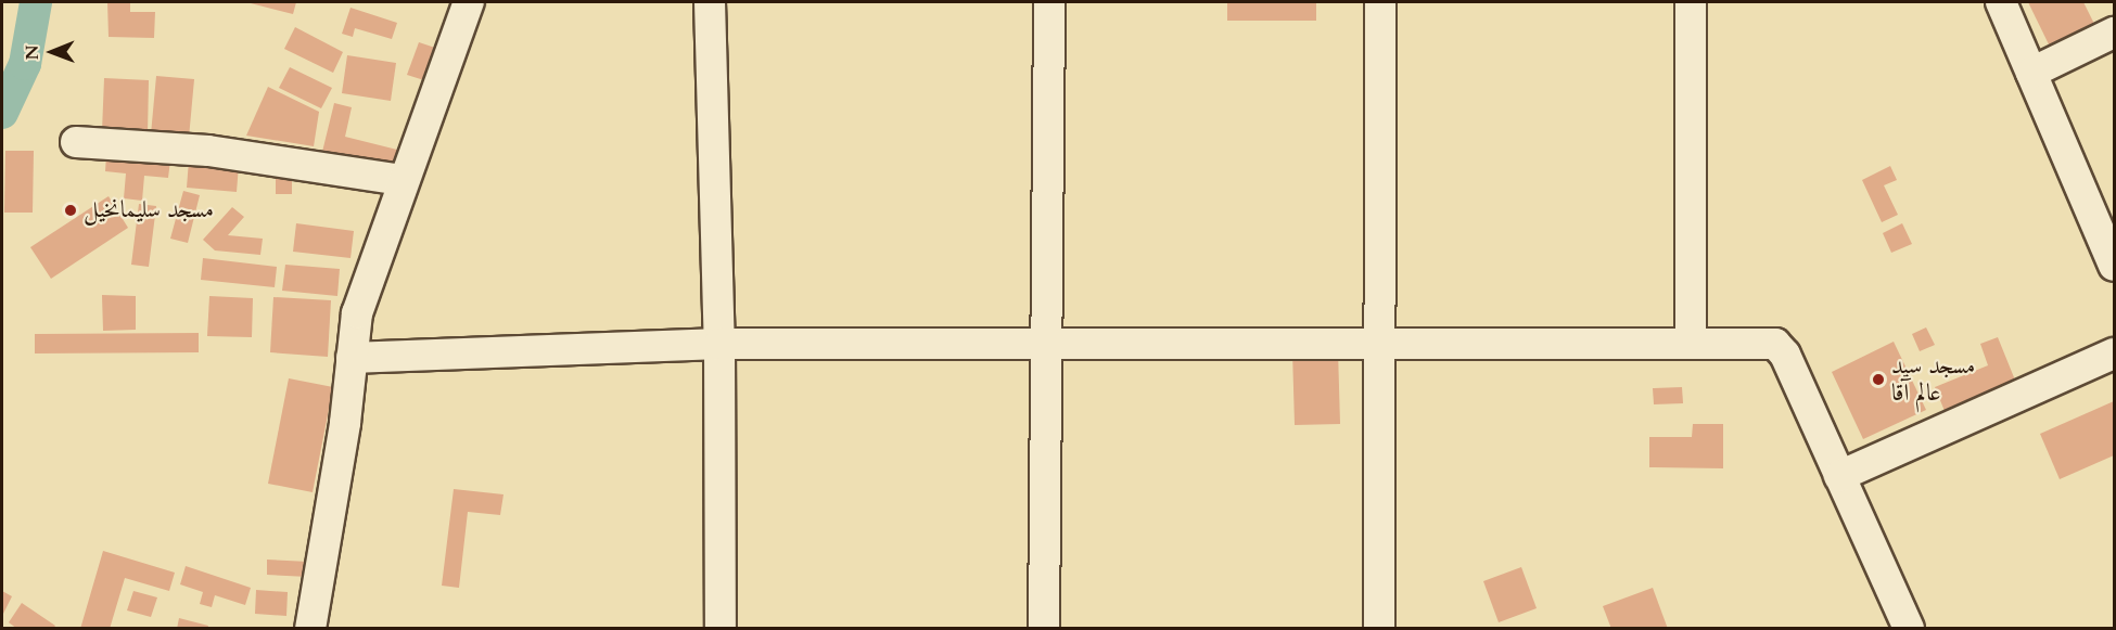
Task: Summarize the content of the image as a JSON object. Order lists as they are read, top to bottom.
{
  "places": ["مسجد سلیمانخیل", "مسجد سید عالم آقا"],
  "north": "left"
}
